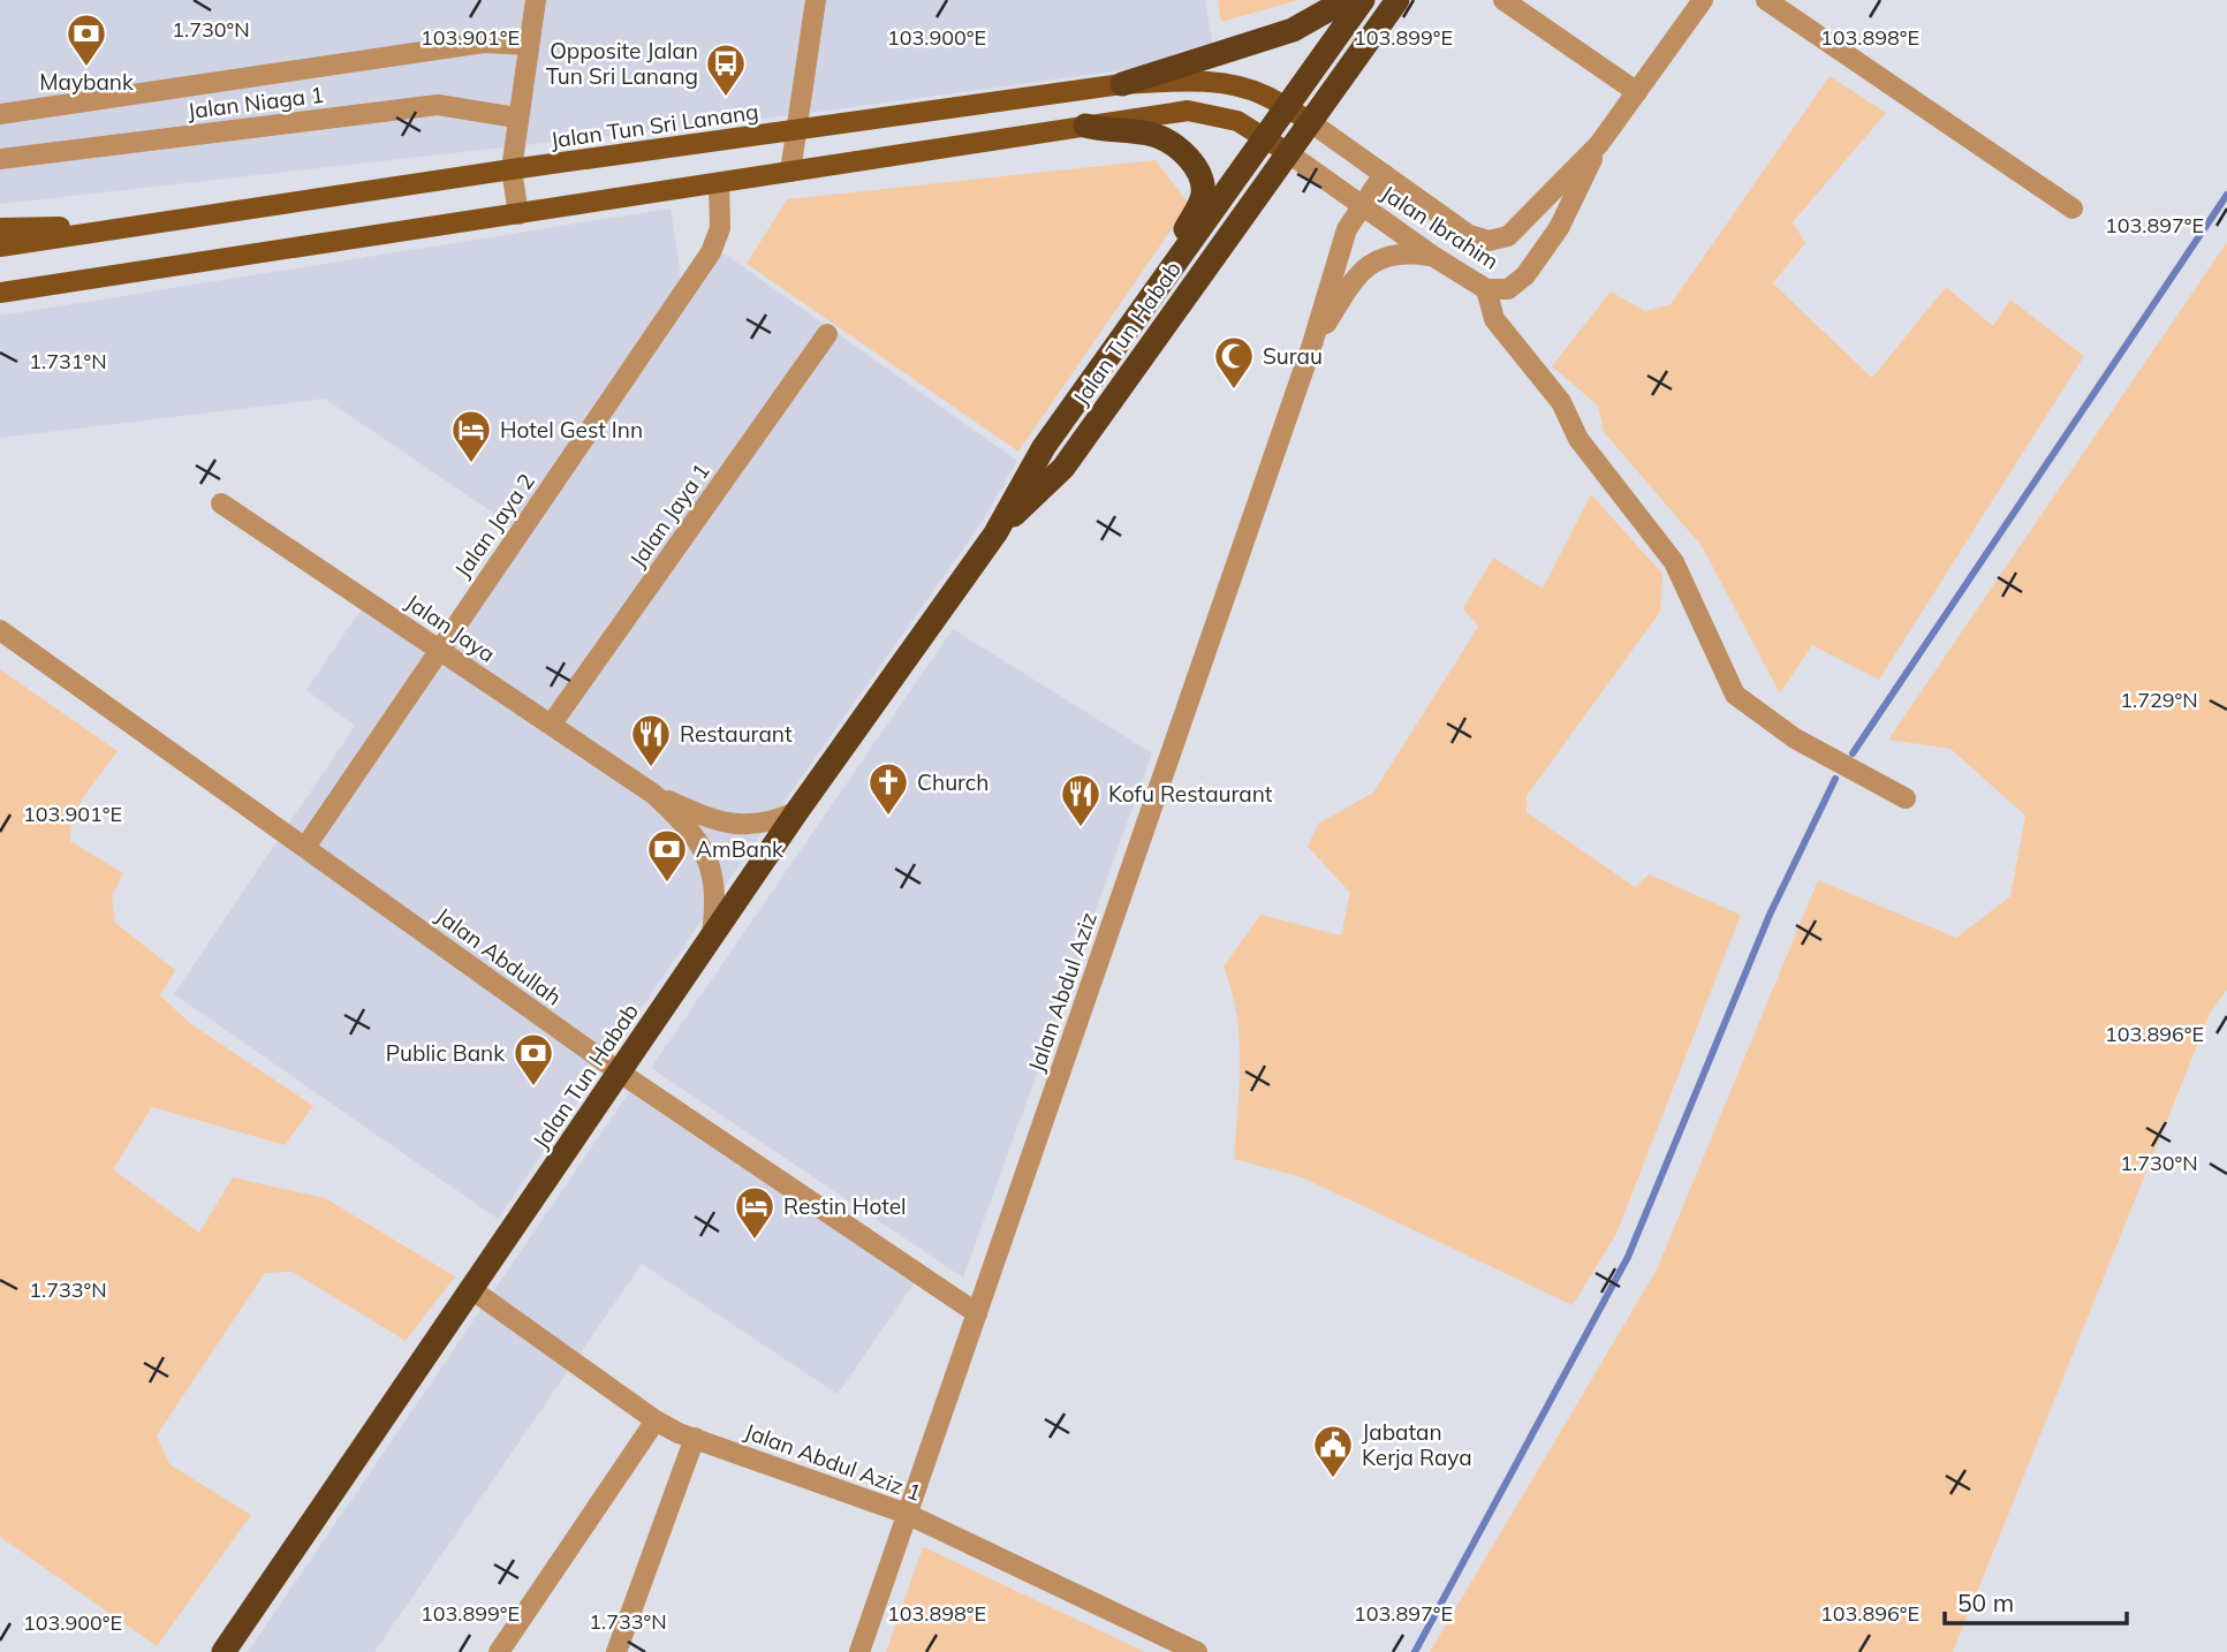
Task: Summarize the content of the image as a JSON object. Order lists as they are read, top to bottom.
{
  "streets": {
    "highway": ["Jalan Tun Habab"],
    "main road": ["Jalan Tun Sri Lanang"],
    "street": [
      "Jalan Niaga 1",
      "Jalan Ibrahim",
      "Jalan Jaya 1",
      "Jalan Jaya 2",
      "Jalan Jaya",
      "Jalan Abdullah",
      "Jalan Abdul Aziz",
      "Jalan Abdul Aziz 1"
    ]
  },
  "crossings": [
    ["Jalan Tun Sri Lanang", "Jalan Ibrahim"],
    ["Jalan Ibrahim", "Jalan Tun Habab"],
    ["Jalan Tun Habab", "Jalan Jaya"],
    ["Jalan Tun Habab", "Jalan Abdullah"],
    ["Jalan Tun Habab", "Jalan Abdul Aziz 1"],
    ["Jalan Jaya 1", "Jalan Jaya"],
    ["Jalan Jaya 2", "Jalan Jaya"],
    ["Jalan Jaya 2", "Jalan Abdullah"],
    ["Jalan Abdullah", "Jalan Abdul Aziz"],
    ["Jalan Abdul Aziz", "Jalan Abdul Aziz 1"]
  ],
  "places": {
    "bank": ["Maybank", "AmBank", "Public Bank"],
    "bus stop": ["Opposite Jalan Tun Sri Lanang"],
    "mosque": ["Surau"],
    "hotel": ["Hotel Gest Inn", "Restin Hotel"],
    "restaurant": ["Restaurant", "Kofu Restaurant"],
    "church": ["Church"],
    "public building": ["Jabatan Kerja Raya"]
  },
  "scale_bar": "50 m",
  "coordinates": [
    "1.730°N",
    "103.901°E",
    "103.900°E",
    "103.899°E",
    "103.898°E",
    "103.897°E",
    "1.731°N",
    "1.729°N",
    "103.896°E",
    "1.733°N"
  ]
}
